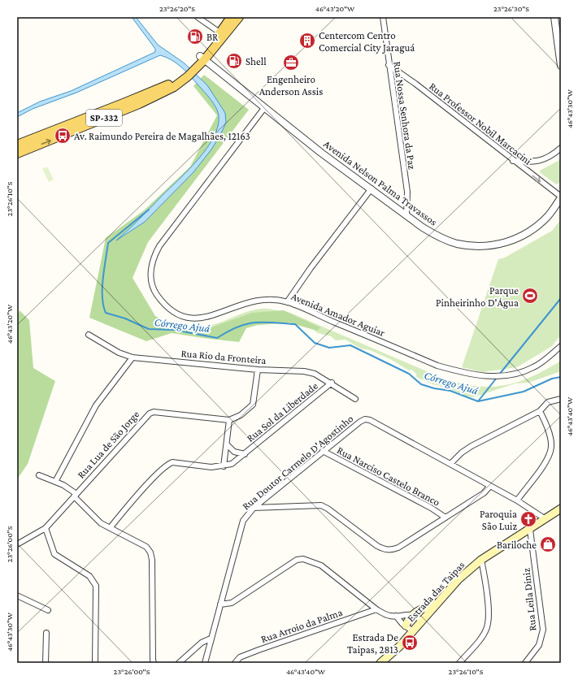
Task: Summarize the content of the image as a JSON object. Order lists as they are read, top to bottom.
{
  "streets": {
    "main road": ["SP-332", "Estrada das Taipas"],
    "street": [
      "Rua Nossa Senhora da Paz",
      "Rua Professor Nobil Marcacini",
      "Avenida Nelson Palma Travassos",
      "Avenida Amador Aguiar",
      "Rua Rio da Fronteira",
      "Rua Sol da Liberdade",
      "Rua Lua de São Jorge",
      "Rua Doutor Carmelo D'Agostinho",
      "Rua Narciso Castelo Branco",
      "Rua Leila Diniz",
      "Rua Arroio da Palma"
    ]
  },
  "crossings": [
    ["Rua Nossa Senhora da Paz", "Rua Professor Nobil Marcacini"],
    ["Rua Nossa Senhora da Paz", "Avenida Nelson Palma Travassos"],
    ["SP-332", "Avenida Nelson Palma Travassos"],
    ["Rua Professor Nobil Marcacini", "Avenida Nelson Palma Travassos"],
    ["Avenida Nelson Palma Travassos", "Avenida Amador Aguiar"],
    ["Rua Rio da Fronteira", "Rua Sol da Liberdade"],
    ["Rua Doutor Carmelo D'Agostinho", "Rua Narciso Castelo Branco"],
    ["Rua Doutor Carmelo D'Agostinho", "Estrada das Taipas"],
    ["Estrada das Taipas", "Rua Leila Diniz"]
  ],
  "water": ["Córrego Ajuá"],
  "places": {
    "fuel station": ["BR", "Shell"],
    "building": ["Centercom Centro Comercial City Jaraguá"],
    "office": ["Engenheiro Anderson Assis"],
    "bus stop": ["Av. Raimundo Pereira de Magalhães, 12163", "Estrada De Taipas, 2813"],
    "sports": ["Parque Pinheirinho D'Água"],
    "church": ["Paroquia São Luiz"],
    "shop": ["Bariloche"]
  },
  "coordinates": [
    "23°26'20\"S",
    "46°43'20\"W",
    "23°26'30\"S",
    "46°43'30\"W",
    "23°26'10\"S",
    "46°43'40\"W",
    "23°26'00\"S"
  ]
}
